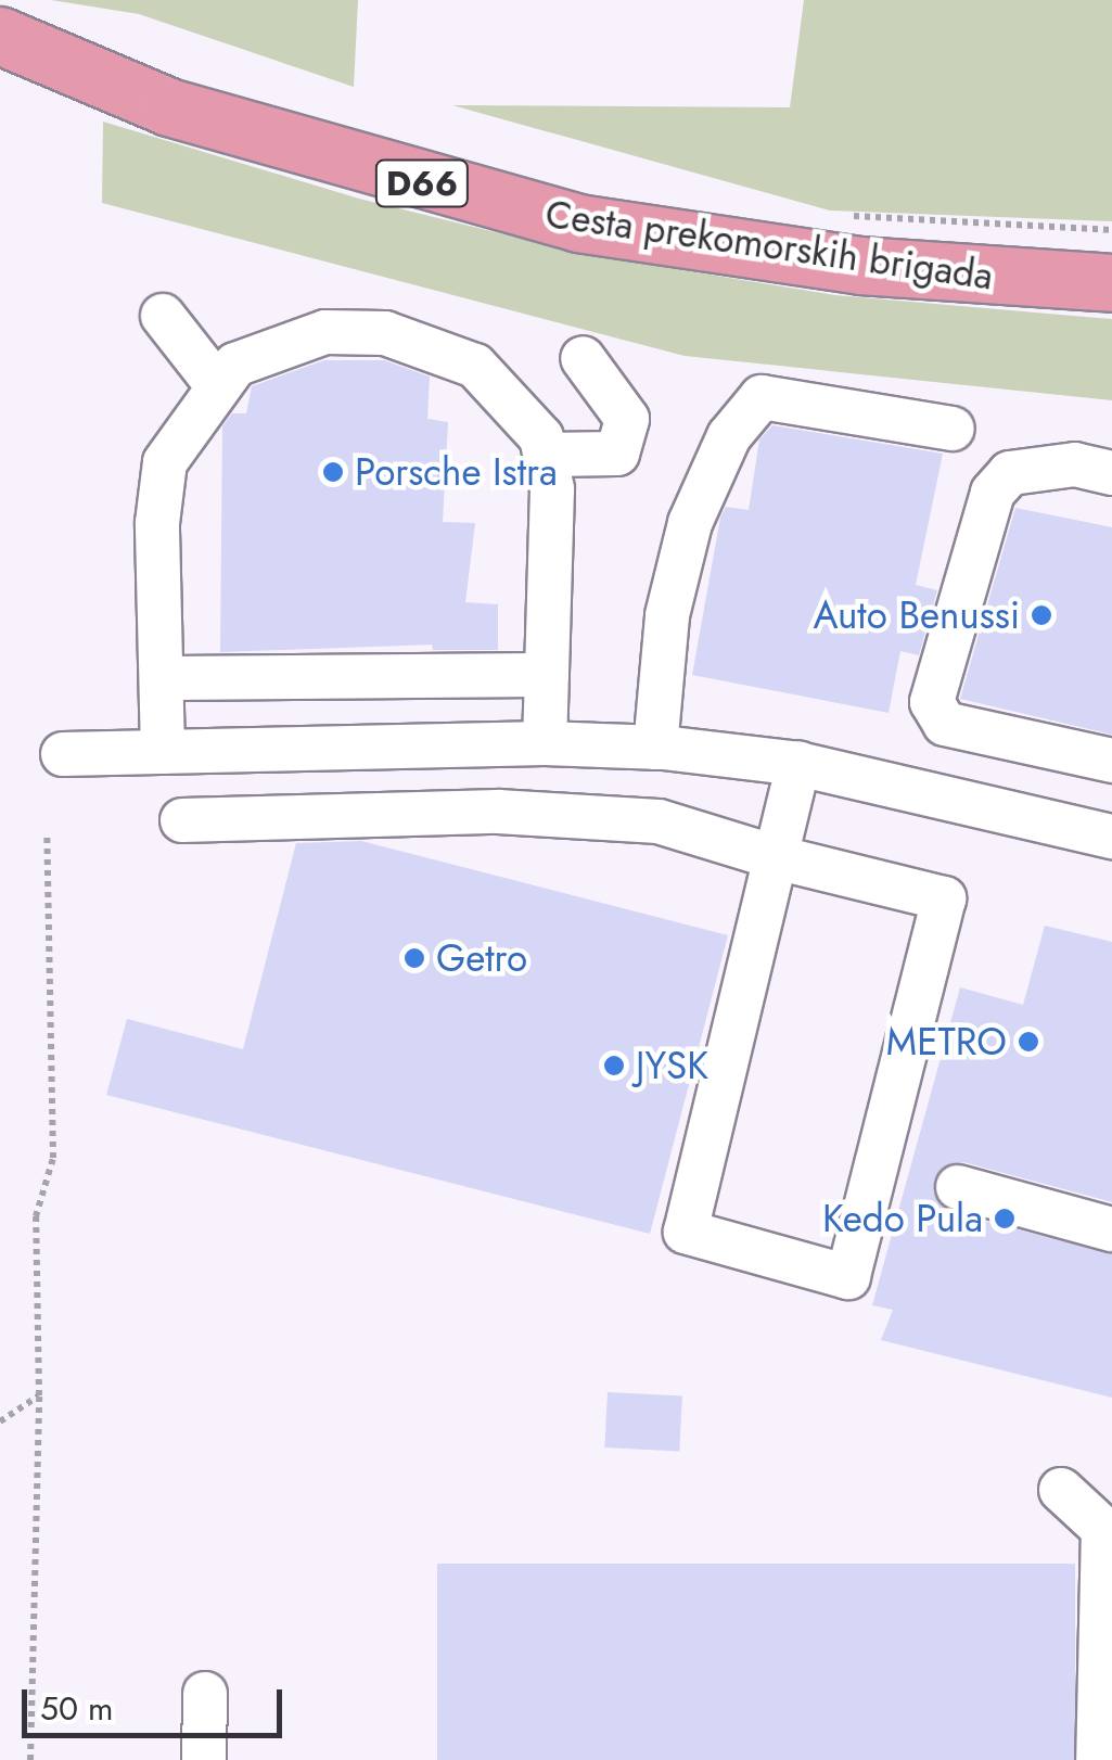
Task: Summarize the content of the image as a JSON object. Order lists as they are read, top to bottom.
{
  "streets": {
    "main road": ["D66", "Cesta prekomorskih brigada"]
  },
  "places": [
    "Porsche Istra",
    "Auto Benussi",
    "Getro",
    "METRO",
    "JYSK",
    "Kedo Pula"
  ],
  "scale_bar": "50 m"
}
